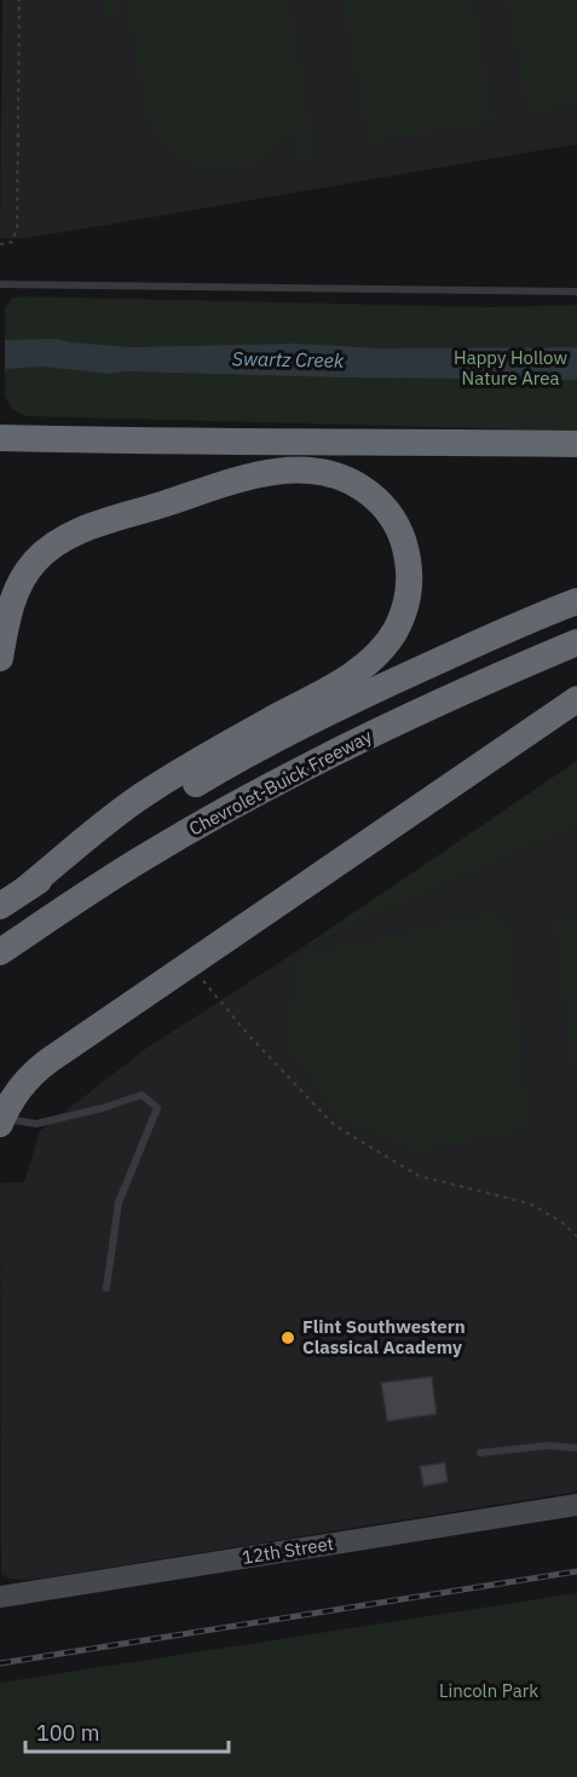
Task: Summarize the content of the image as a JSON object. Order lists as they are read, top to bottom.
{
  "streets": {
    "highway": ["Chevrolet-Buick Freeway"],
    "street": ["12th Street"]
  },
  "water": ["Swartz Creek"],
  "parks": ["Happy Hollow Nature Area", "Lincoln Park"],
  "places": ["Flint Southwestern Classical Academy"],
  "scale_bar": "100 m"
}
